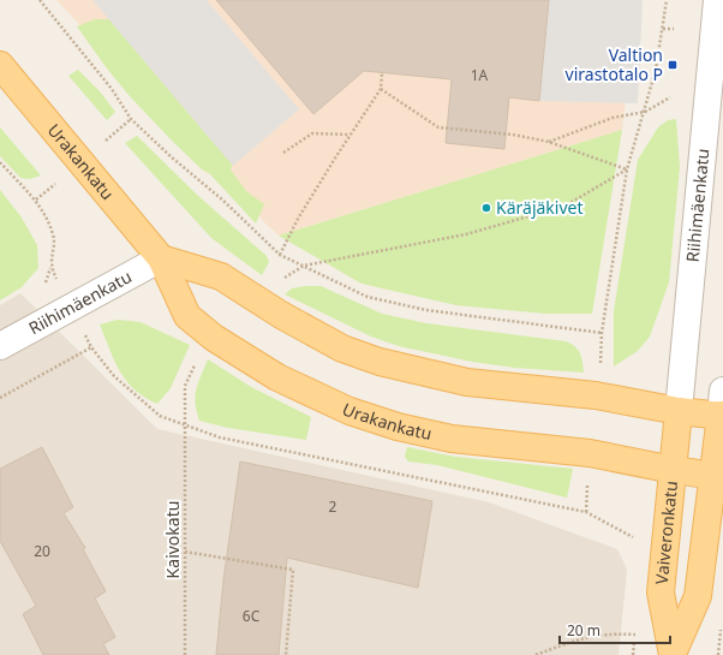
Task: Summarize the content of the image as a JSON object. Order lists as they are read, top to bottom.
{
  "streets": {
    "main road": ["Urakankatu", "Vaiveronkatu"],
    "street": ["Riihimäenkatu"],
    "path": ["Kaivokatu"]
  },
  "crossings": [
    ["Urakankatu", "Riihimäenkatu"],
    ["Urakankatu", "Vaiveronkatu"],
    ["Riihimäenkatu", "Vaiveronkatu"]
  ],
  "places": {
    "transit": ["Valtion virastotalo P"],
    "other": ["Käräjäkivet"]
  },
  "house_numbers": [
    "1A",
    "2",
    "20",
    "6C"
  ],
  "scale_bar": "20 m"
}
